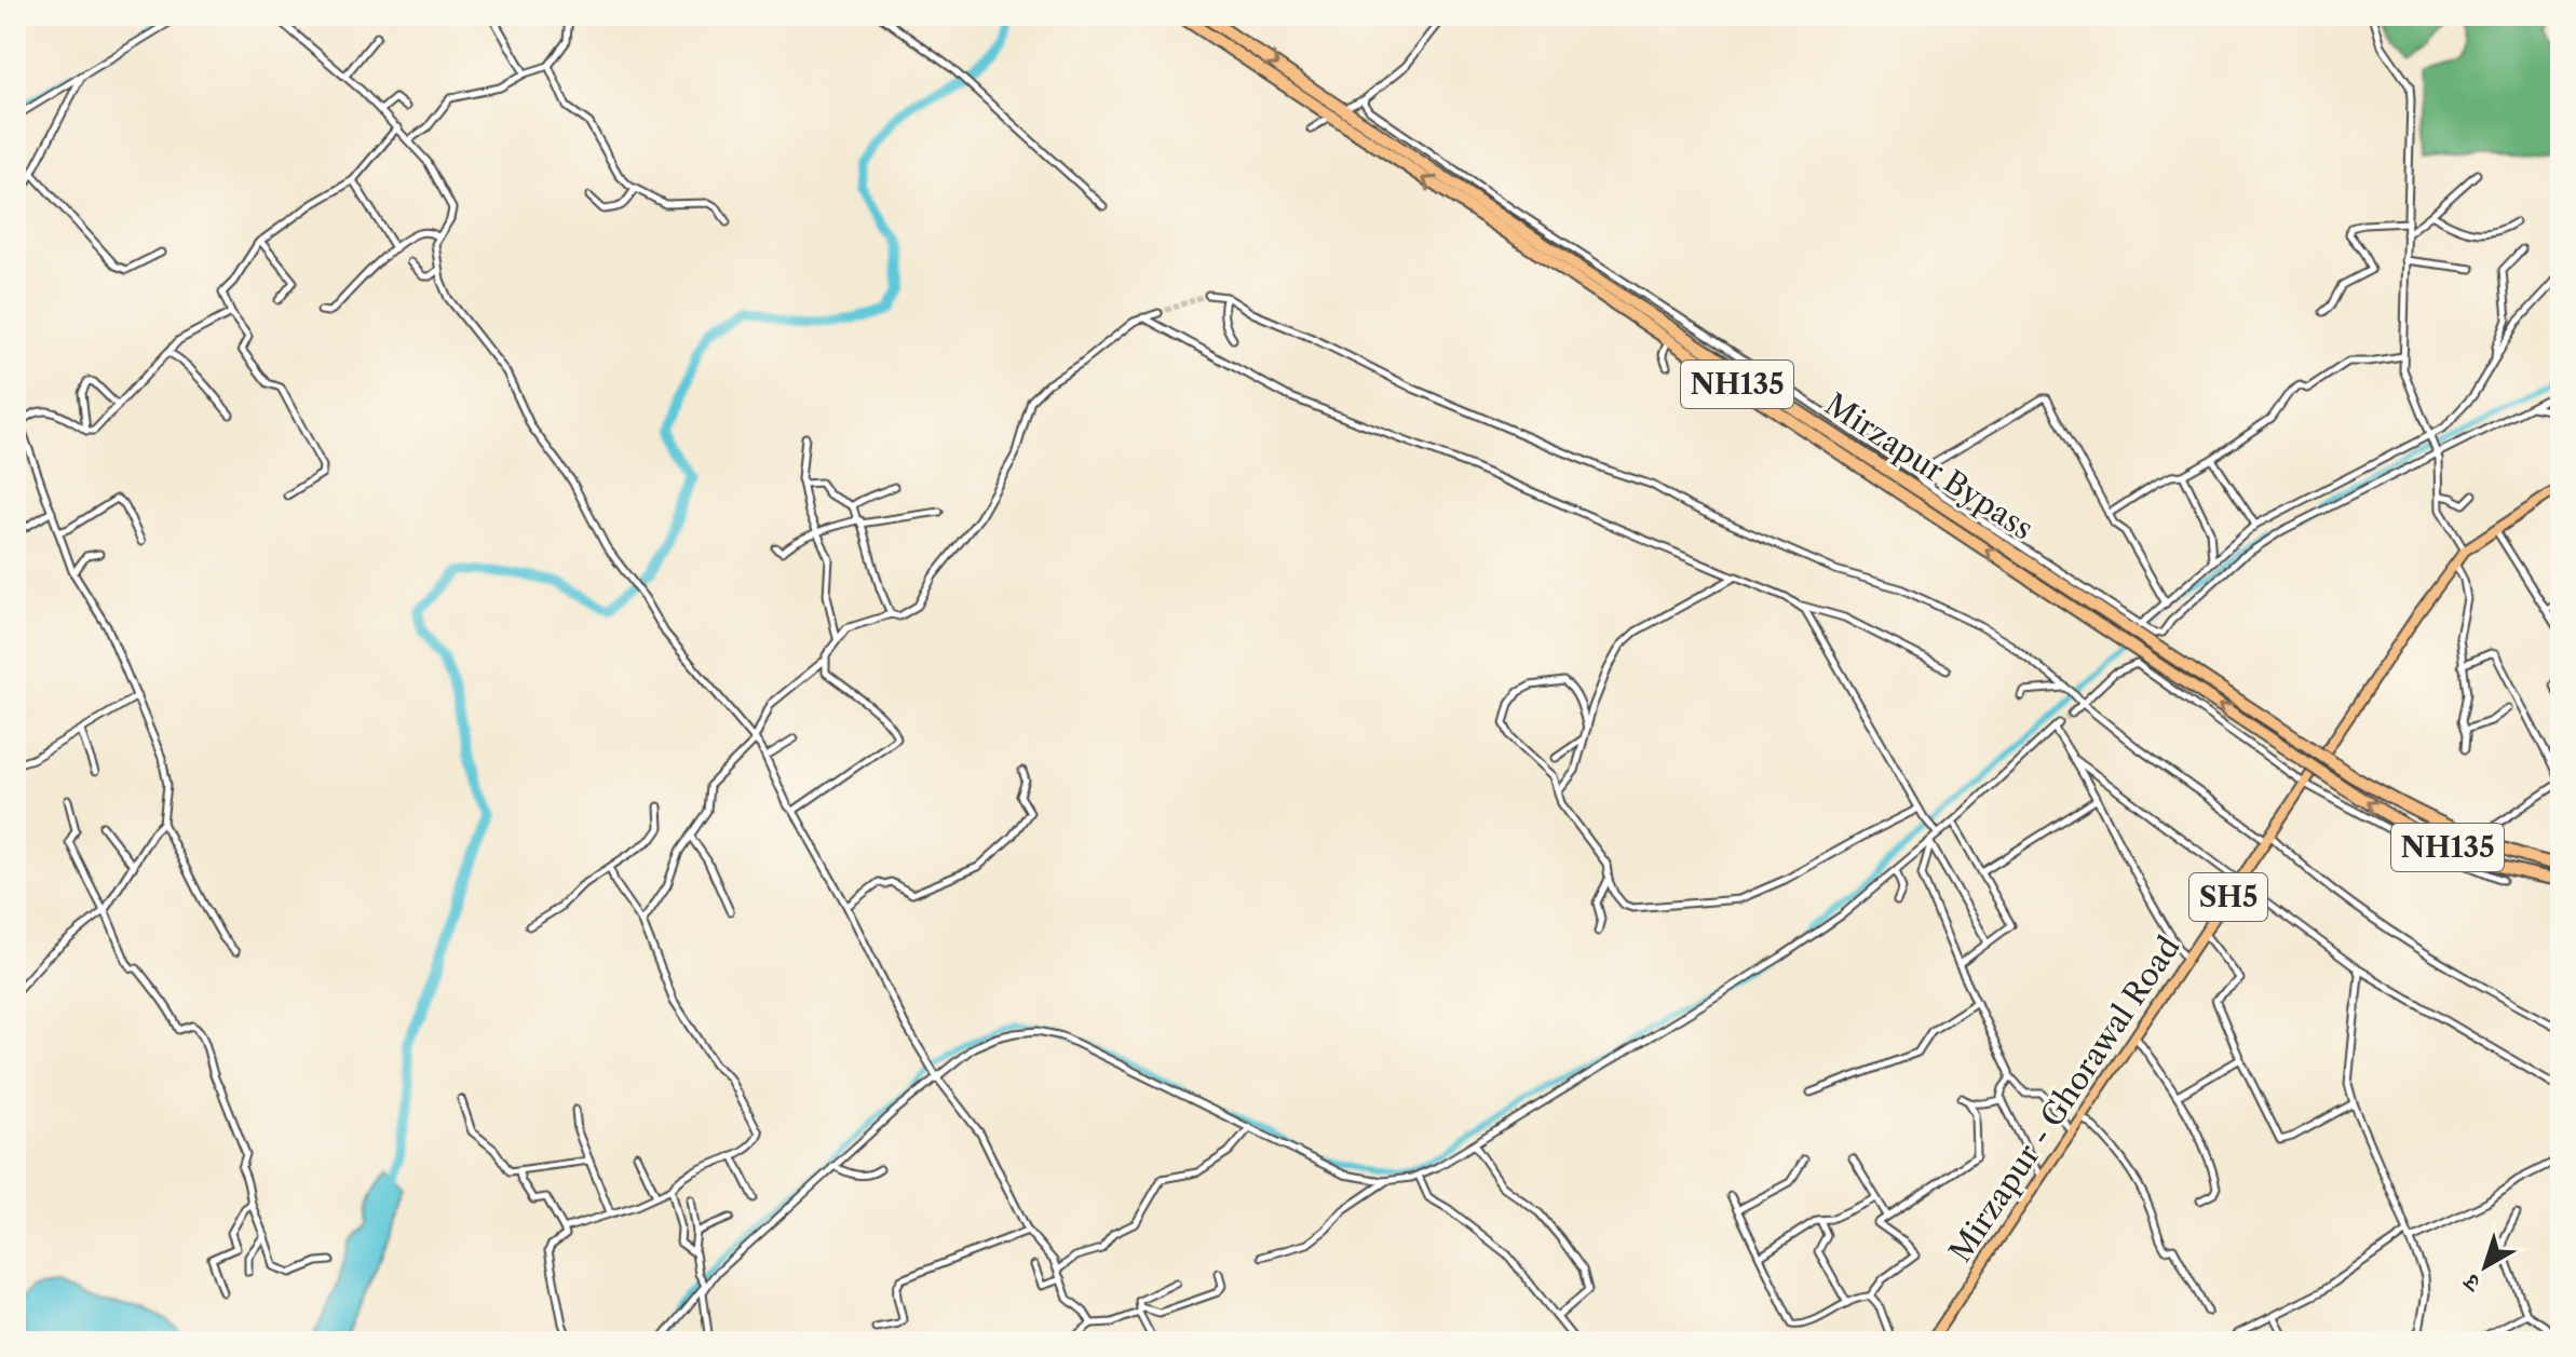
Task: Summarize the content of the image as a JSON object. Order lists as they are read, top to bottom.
{
  "streets": {
    "highway": ["NH135", "Mirzapur Bypass"],
    "main road": ["SH5", "Mirzapur - Ghorawal Road"]
  },
  "north": "bottom left"
}
